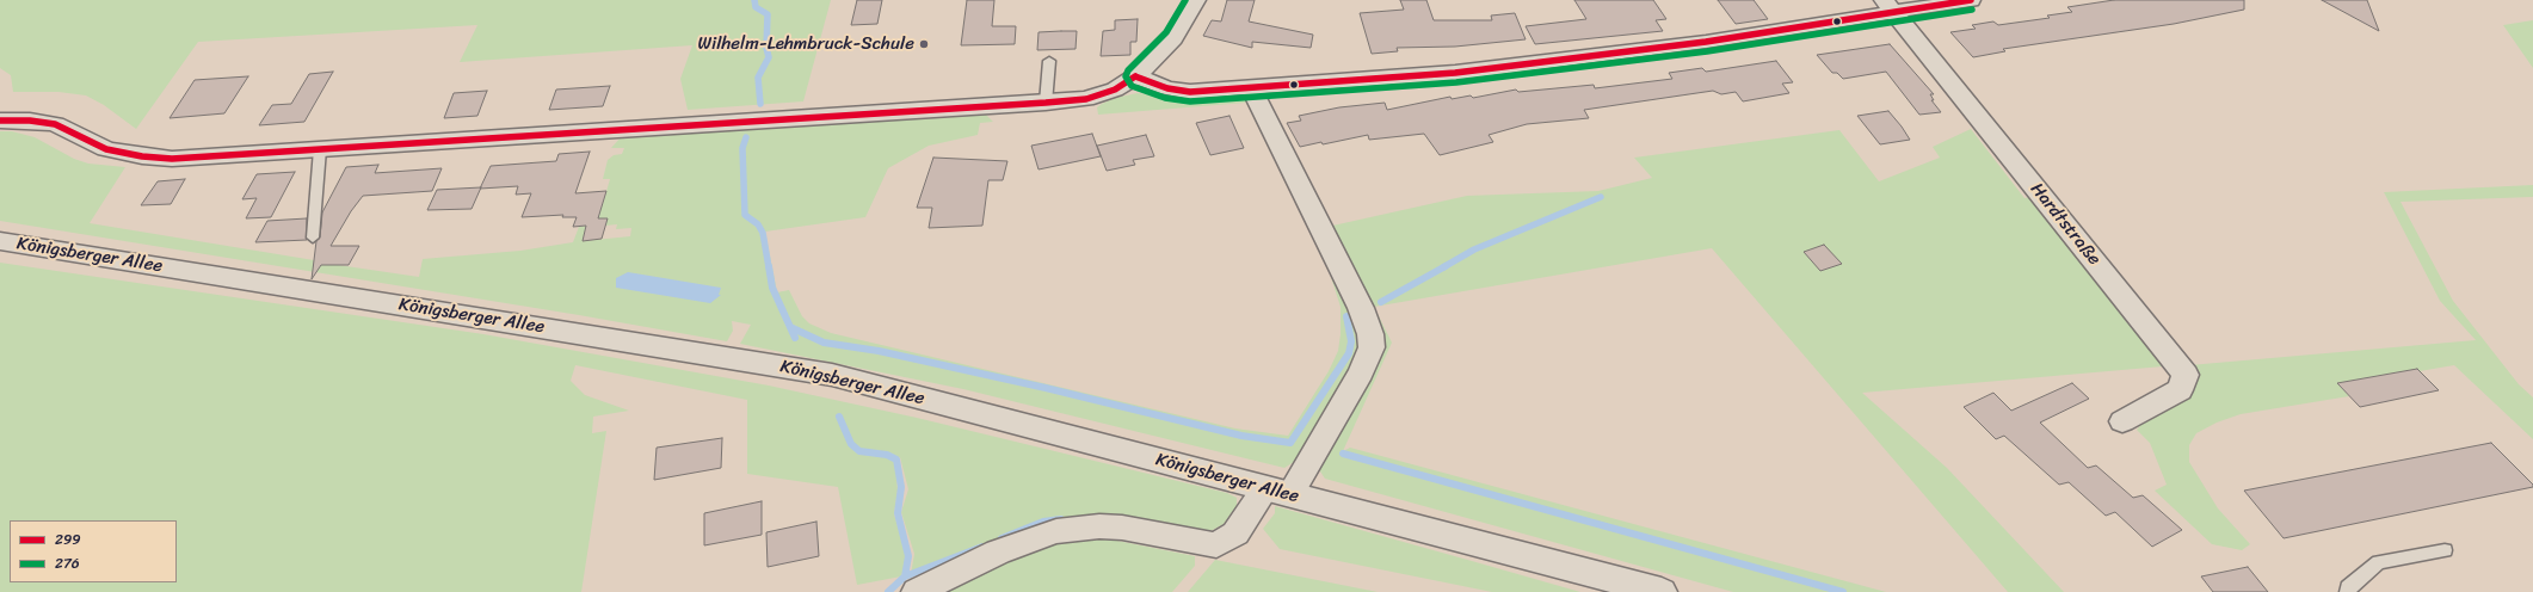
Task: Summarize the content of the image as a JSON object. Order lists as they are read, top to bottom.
{
  "streets": {
    "main road": ["Königsberger Allee"],
    "street": ["Hardtstraße"]
  },
  "places": ["Wilhelm-Lehmbruck-Schule"],
  "lines": ["transit line 299", "transit line 276"],
  "legend": ["299", "276"]
}
